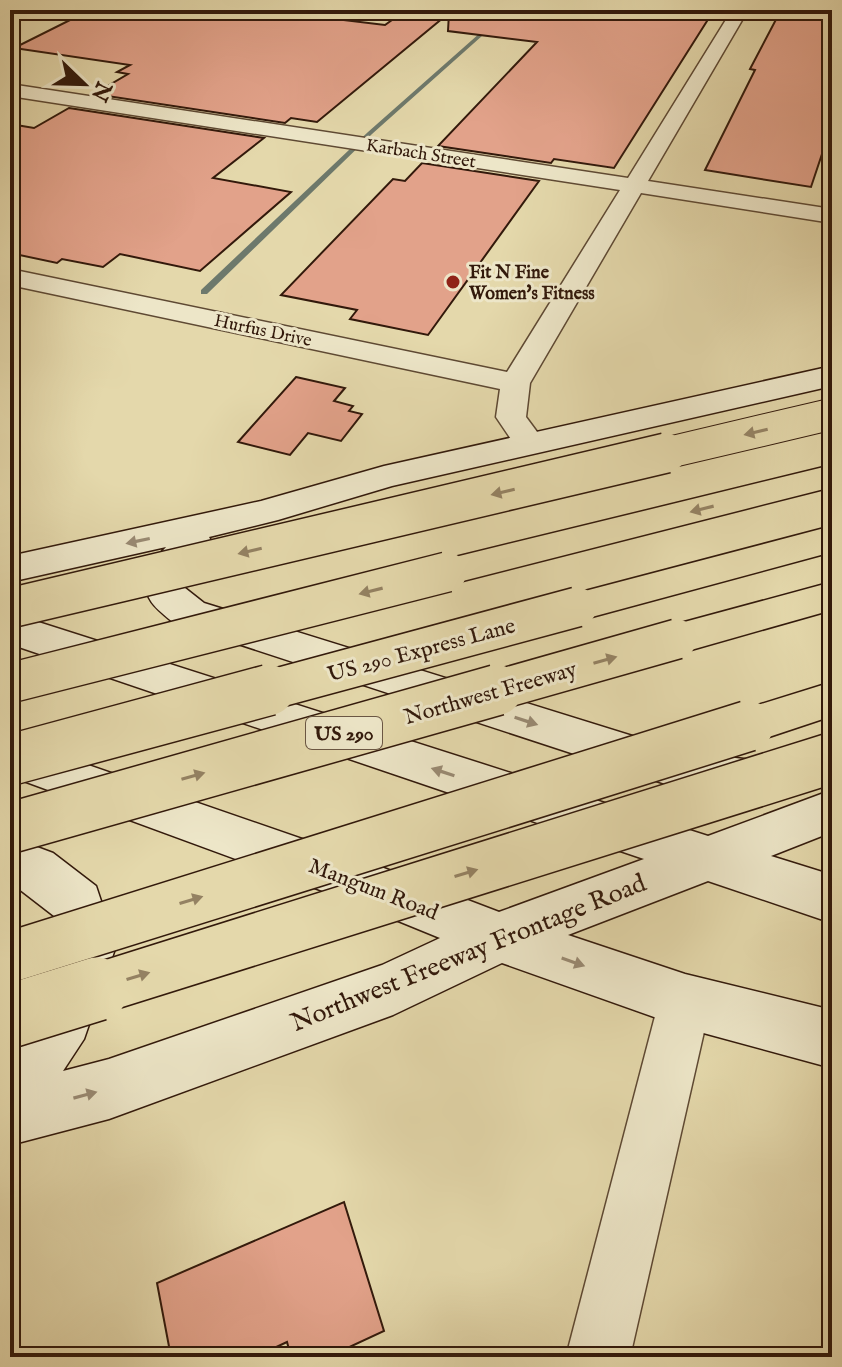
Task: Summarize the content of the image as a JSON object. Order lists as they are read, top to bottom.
{
  "streets": {
    "highway": ["US 290 Express Lane", "Northwest Freeway", "US 290"],
    "main road": ["Mangum Road", "Northwest Freeway Frontage Road"],
    "street": ["Karbach Street", "Hurfus Drive"]
  },
  "crossings": [
    ["US 290 Express Lane", "Mangum Road"],
    ["Mangum Road", "Northwest Freeway Frontage Road"]
  ],
  "one_way": ["Northwest Freeway Frontage Road"],
  "places": ["Fit N Fine Women's Fitness"],
  "north": "bottom right"
}
